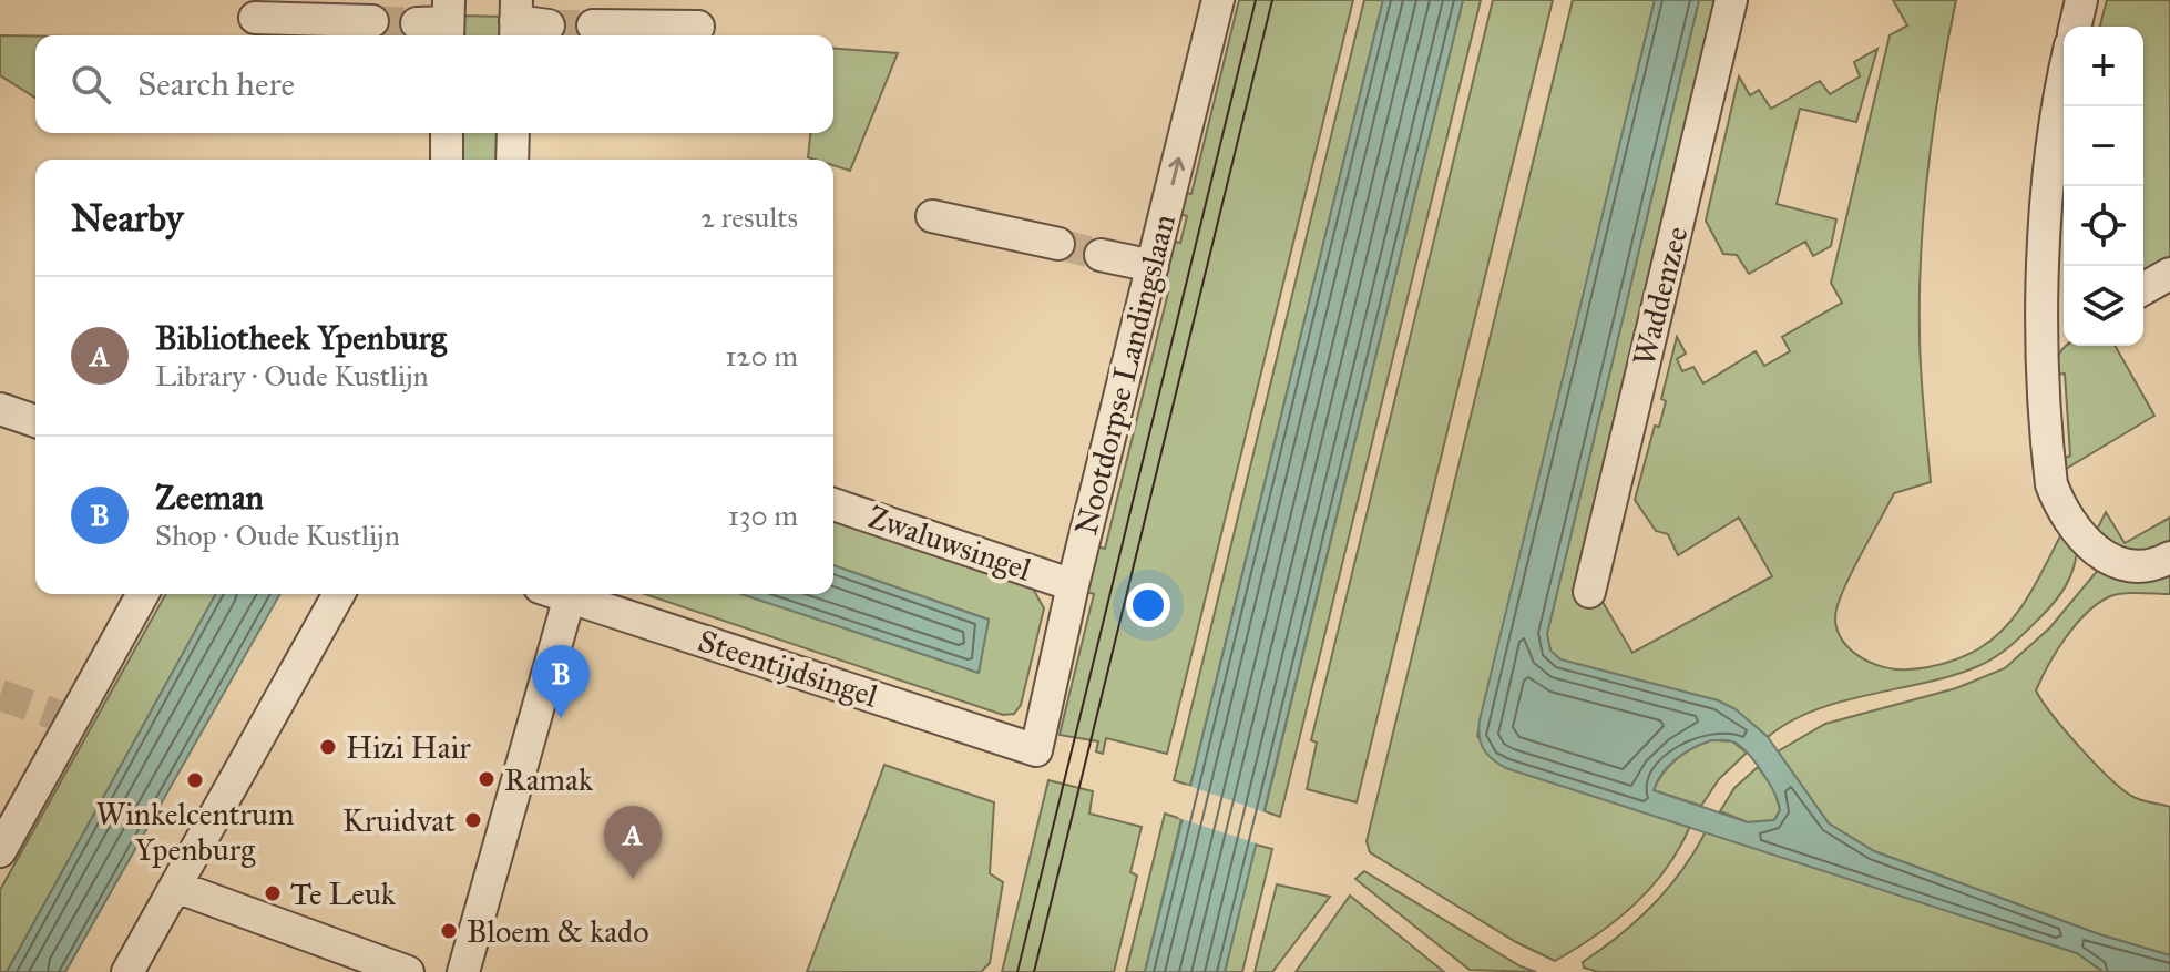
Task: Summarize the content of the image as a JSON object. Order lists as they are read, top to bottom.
{
  "streets": {
    "street": [
      "Waddenzee",
      "Nootdorpse Landingslaan",
      "Zwaluwsingel",
      "Steentijdsingel"
    ]
  },
  "crossings": [
    ["Nootdorpse Landingslaan", "Zwaluwsingel"],
    ["Nootdorpse Landingslaan", "Steentijdsingel"]
  ],
  "one_way": ["Nootdorpse Landingslaan"],
  "places": [
    "Hizi Hair",
    "Ramak",
    "Winkelcentrum Ypenburg",
    "Kruidvat",
    "Te Leuk",
    "Bloem & kado"
  ],
  "page": {
    "map_buttons": ["+", "−"],
    "search": "Search here",
    "heading": ["Nearby", "2 results"],
    "list": [
      {
        "mark": "A",
        "name": "Bibliotheek Ypenburg",
        "note": "Library · Oude Kustlijn",
        "value": "120 m"
      },
      {
        "mark": "B",
        "name": "Zeeman",
        "note": "Shop · Oude Kustlijn",
        "value": "130 m"
      }
    ],
    "pins": ["B", "A"]
  }
}
